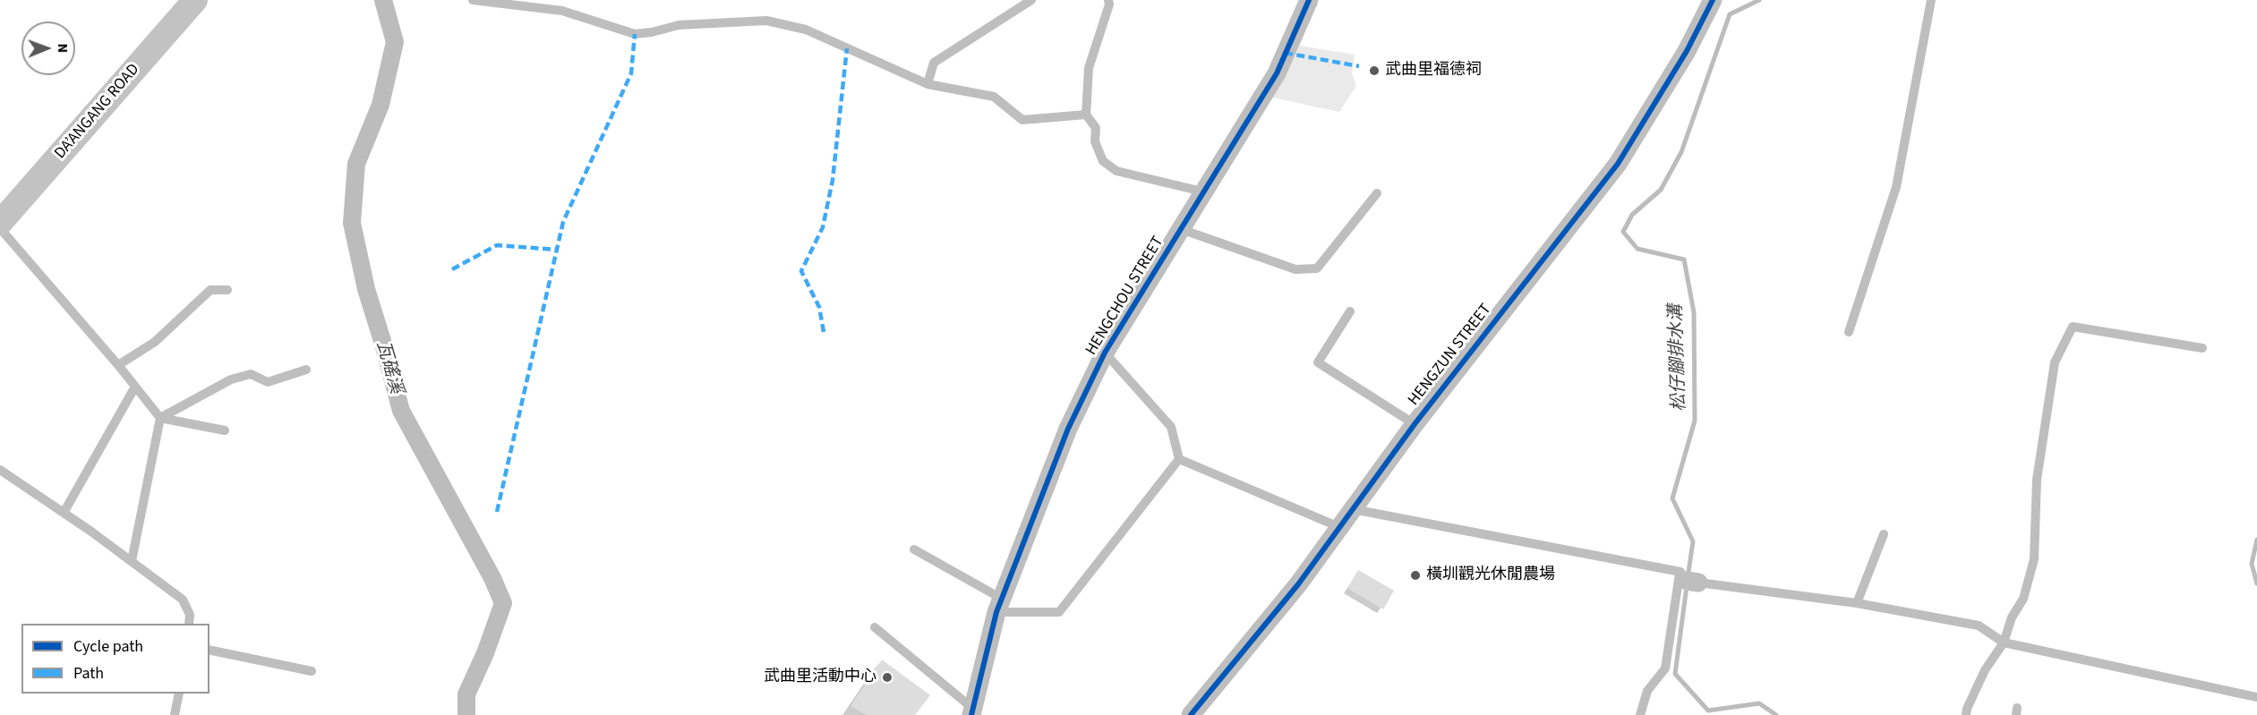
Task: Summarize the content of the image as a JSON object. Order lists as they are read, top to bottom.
{
  "streets": {
    "main road": ["DA’ANGANG ROAD"],
    "street": ["HENGCHOU STREET", "HENGZUN STREET"]
  },
  "water": ["松仔腳排水溝", "瓦磘溪"],
  "places": ["武曲里福德祠", "橫圳觀光休閒農場", "武曲里活動中心"],
  "legend": ["Cycle path", "Path"],
  "north": "right"
}
